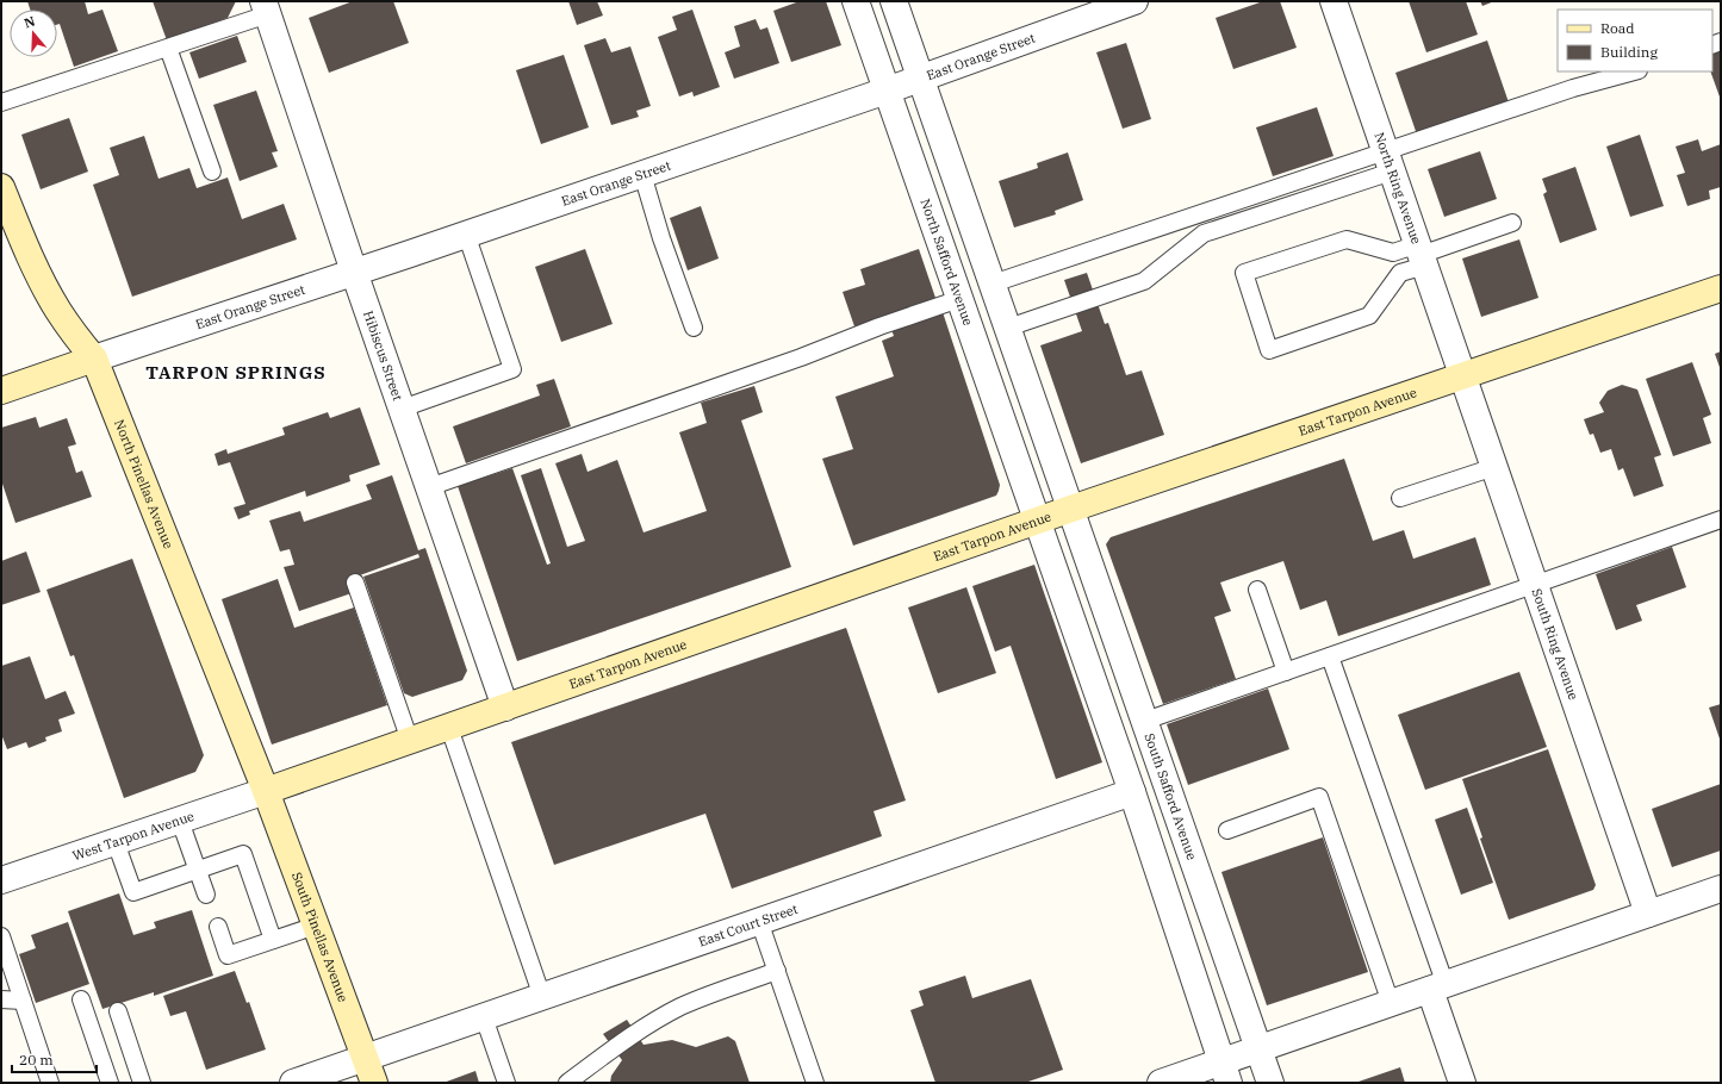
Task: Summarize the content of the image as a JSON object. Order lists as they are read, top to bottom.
{
  "streets": {
    "main road": ["East Tarpon Avenue", "North Pinellas Avenue", "South Pinellas Avenue"],
    "street": [
      "East Orange Street",
      "North Ring Avenue",
      "North Safford Avenue",
      "Hibiscus Street",
      "South Ring Avenue",
      "South Safford Avenue",
      "West Tarpon Avenue",
      "East Court Street"
    ]
  },
  "crossings": [
    ["East Orange Street", "North Safford Avenue"],
    ["East Orange Street", "Hibiscus Street"],
    ["East Orange Street", "North Pinellas Avenue"],
    ["North Ring Avenue", "East Tarpon Avenue"],
    ["North Ring Avenue", "South Ring Avenue"],
    ["North Safford Avenue", "East Tarpon Avenue"],
    ["Hibiscus Street", "East Tarpon Avenue"],
    ["East Tarpon Avenue", "North Pinellas Avenue"],
    ["East Tarpon Avenue", "South Ring Avenue"],
    ["East Tarpon Avenue", "South Safford Avenue"],
    ["East Tarpon Avenue", "West Tarpon Avenue"],
    ["East Tarpon Avenue", "South Pinellas Avenue"],
    ["North Pinellas Avenue", "West Tarpon Avenue"],
    ["North Pinellas Avenue", "South Pinellas Avenue"],
    ["West Tarpon Avenue", "South Pinellas Avenue"],
    ["East Court Street", "South Pinellas Avenue"]
  ],
  "districts": ["TARPON SPRINGS"],
  "legend": ["Road", "Building"],
  "scale_bar": "20 m",
  "north": "top"
}
